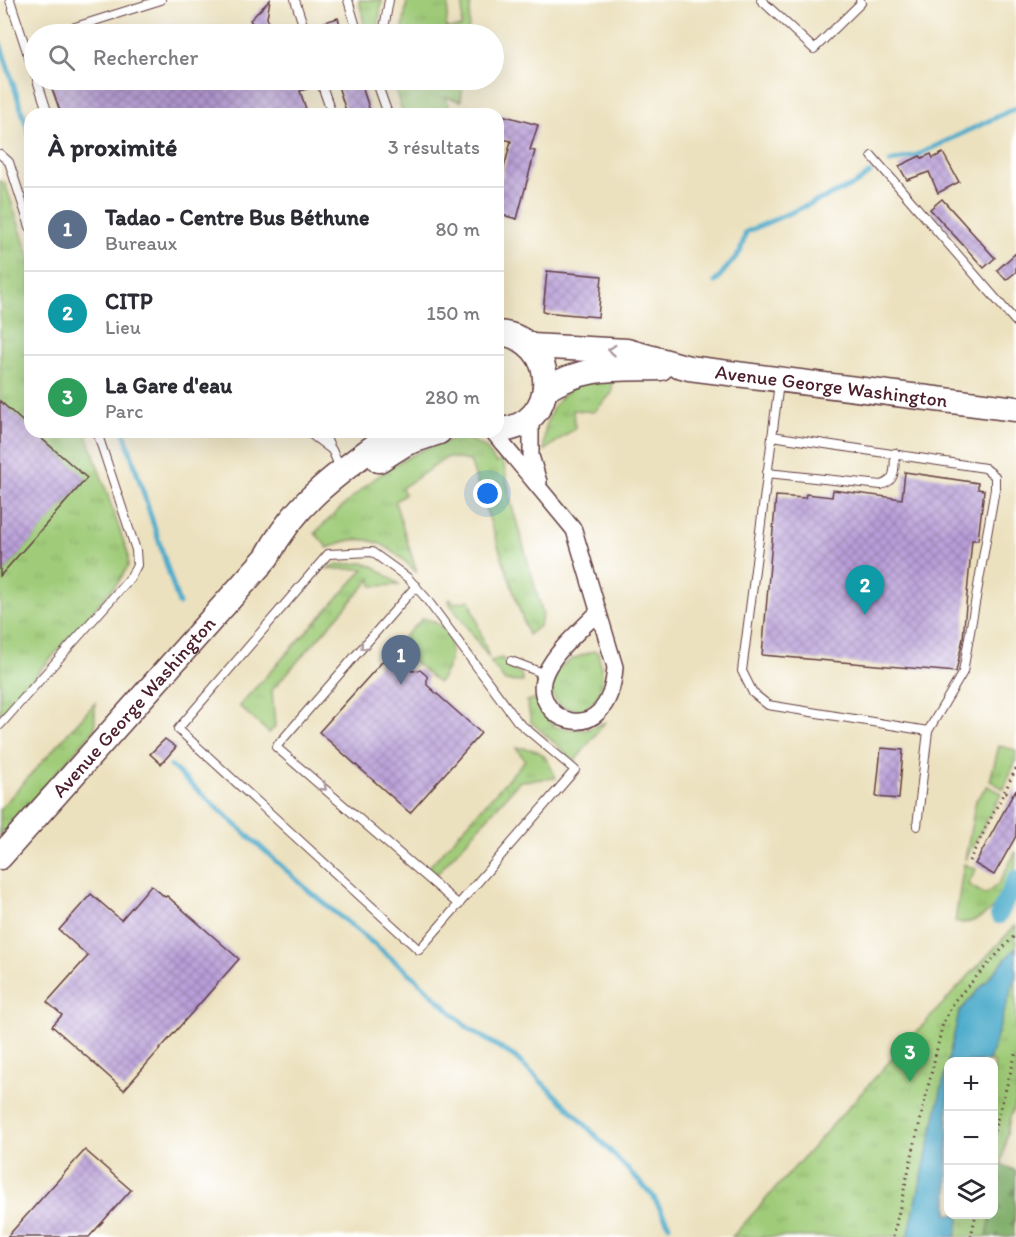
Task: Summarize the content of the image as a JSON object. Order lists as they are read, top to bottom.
{
  "streets": {
    "main road": ["Avenue George Washington"]
  },
  "page": {
    "search": "Rechercher",
    "heading": ["À proximité", "3 résultats"],
    "list": [
      {
        "mark": "1",
        "name": "Tadao - Centre Bus Béthune",
        "note": "Bureaux",
        "value": "80 m"
      },
      {
        "mark": "2",
        "name": "CITP",
        "note": "Lieu",
        "value": "150 m"
      },
      {
        "mark": "3",
        "name": "La Gare d'eau",
        "note": "Parc",
        "value": "280 m"
      }
    ],
    "pins": ["2", "1", "3"],
    "map_buttons": ["+", "−"]
  }
}
